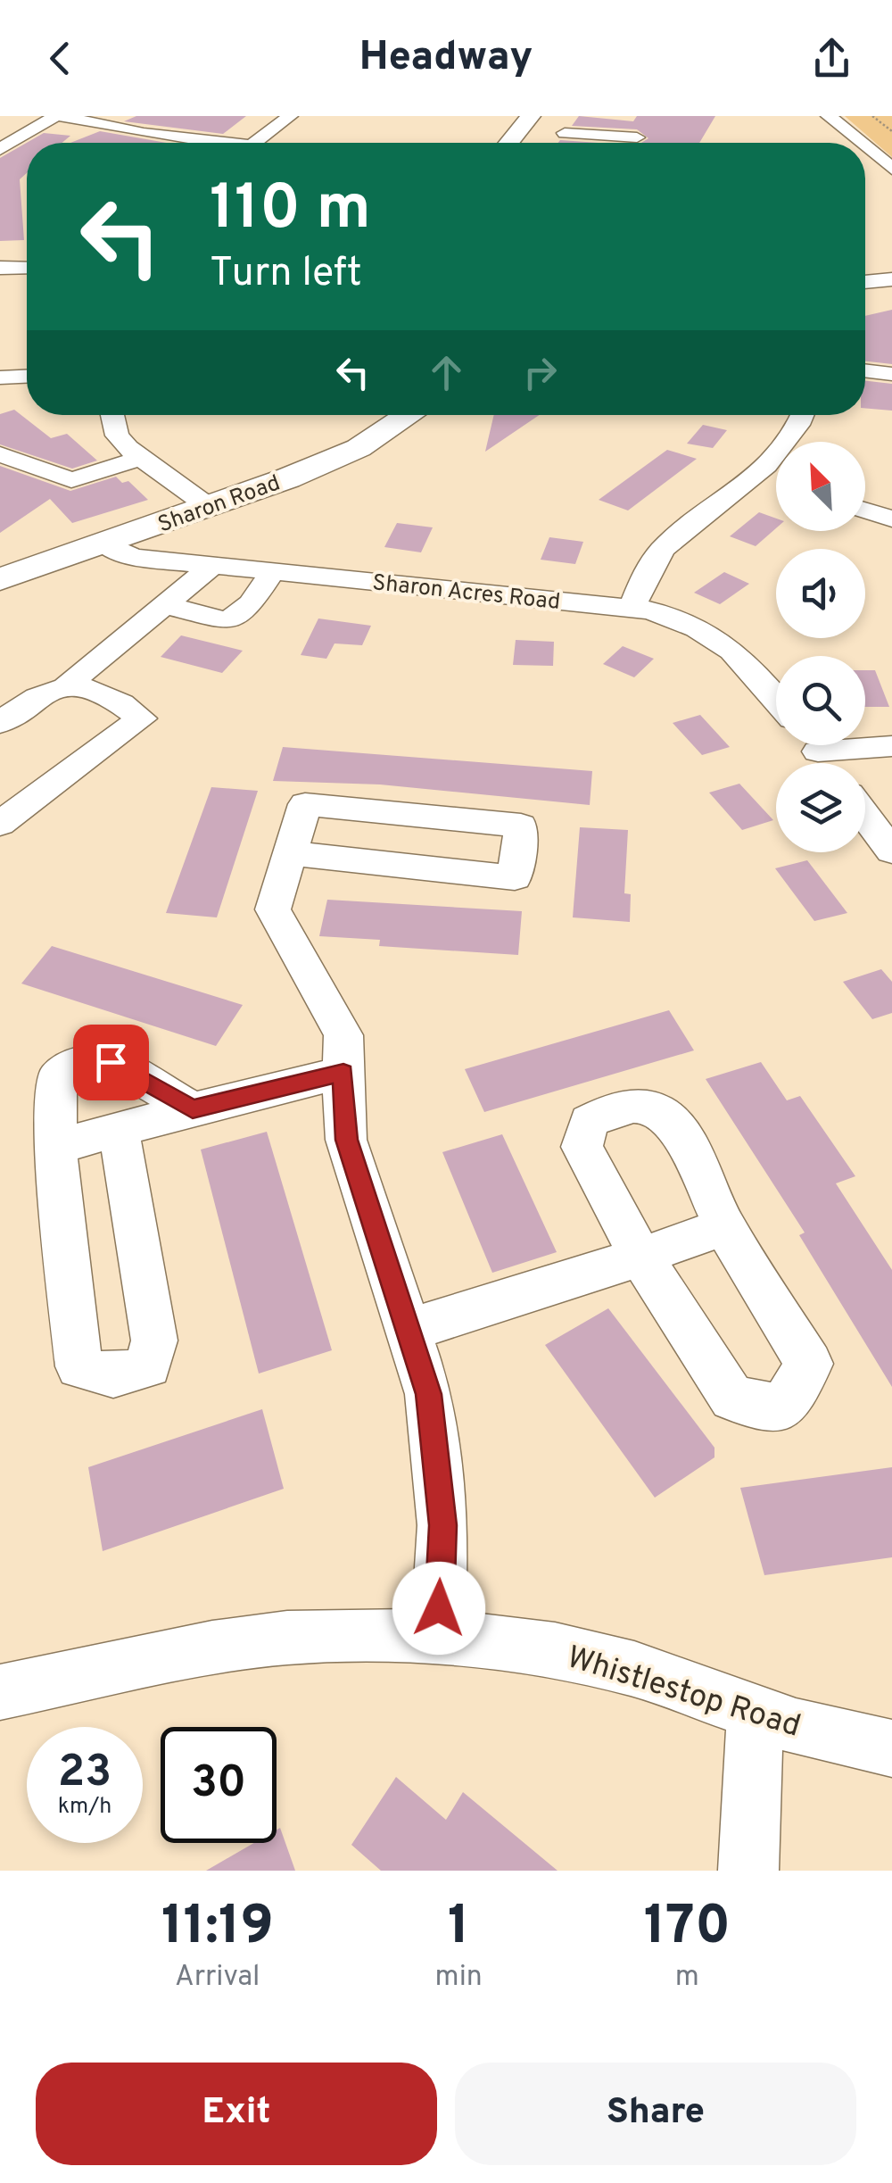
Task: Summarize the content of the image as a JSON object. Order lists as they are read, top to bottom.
{
  "streets": {
    "main road": ["Sharon Road"],
    "street": ["Sharon Acres Road", "Whistlestop Road"]
  },
  "crossings": [
    ["Sharon Road", "Sharon Acres Road"]
  ],
  "north": "top left",
  "page": {
    "header": "Headway",
    "turn": ["110 m", "Turn left"],
    "speed": "23 km/h",
    "limit": "30",
    "eta": [
      "11:19",
      "Arrival",
      "1",
      "min",
      "170",
      "m"
    ],
    "buttons": ["Exit", "Share"]
  }
}
